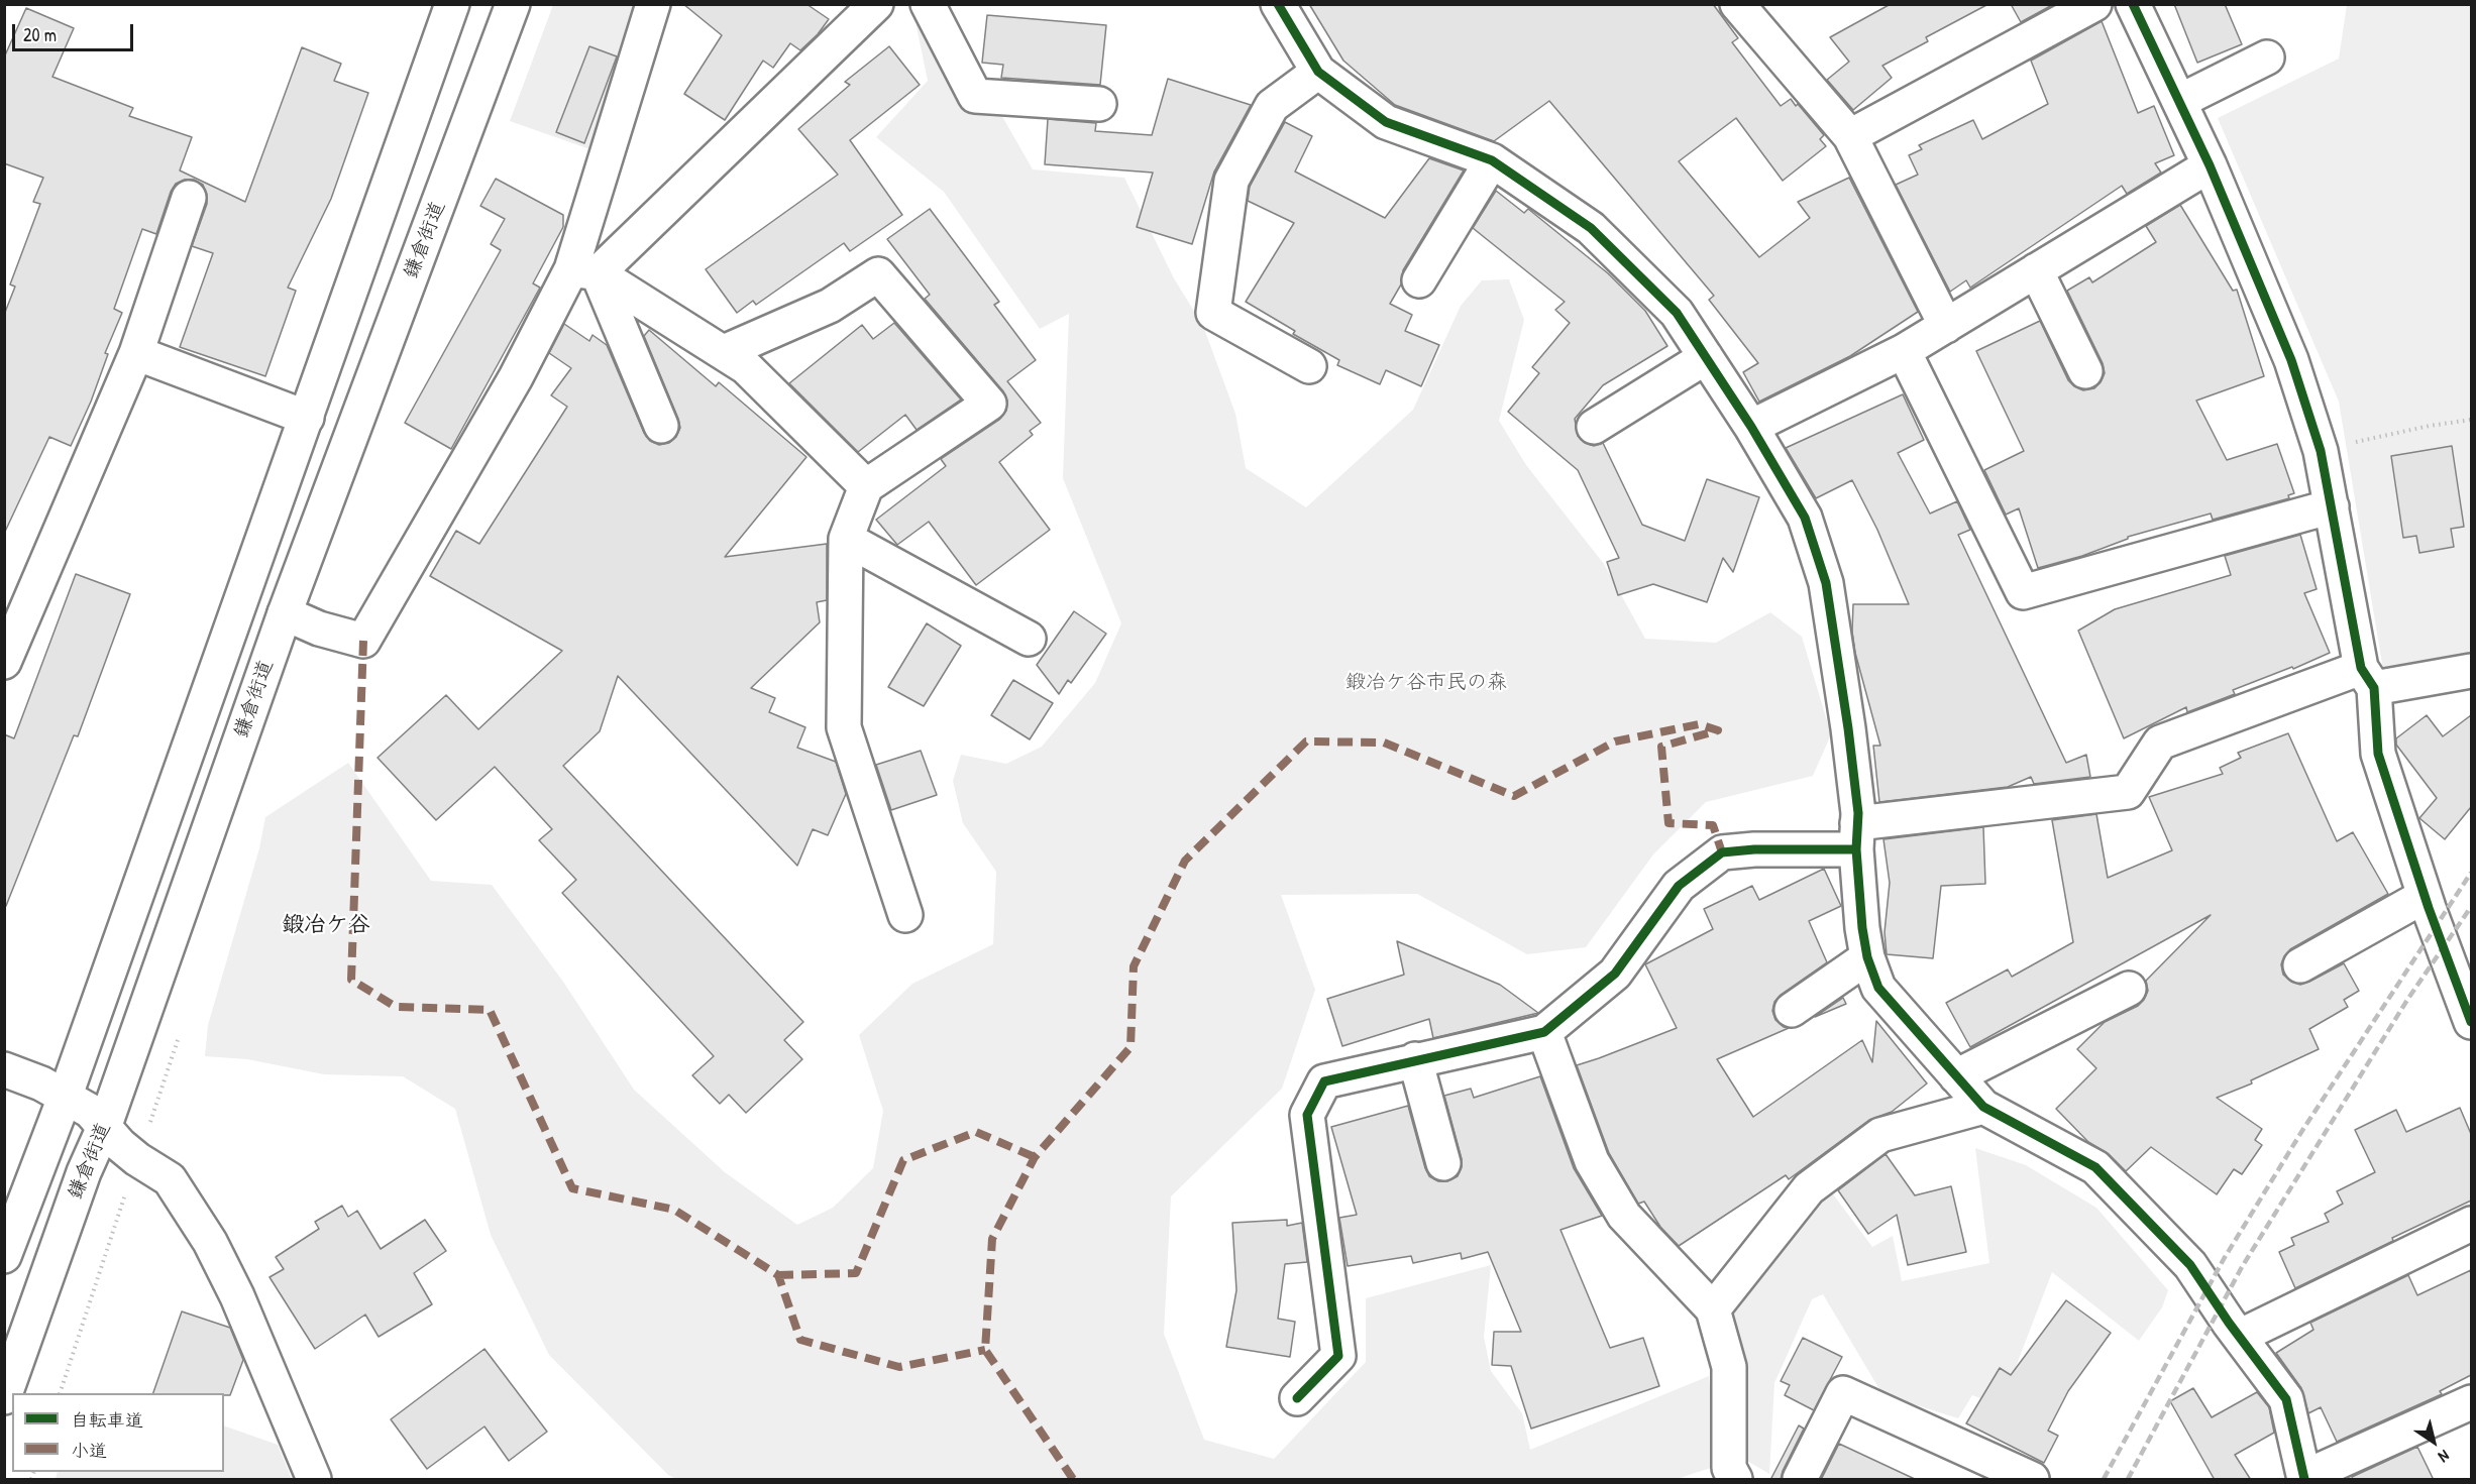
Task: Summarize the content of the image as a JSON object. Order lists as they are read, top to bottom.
{
  "streets": {
    "street": ["鎌倉街道"]
  },
  "districts": ["鍛冶ケ谷"],
  "parks": ["鍛冶ケ谷市民の森"],
  "legend": ["自転車道", "小道"],
  "scale_bar": "20 m",
  "north": "bottom right"
}
